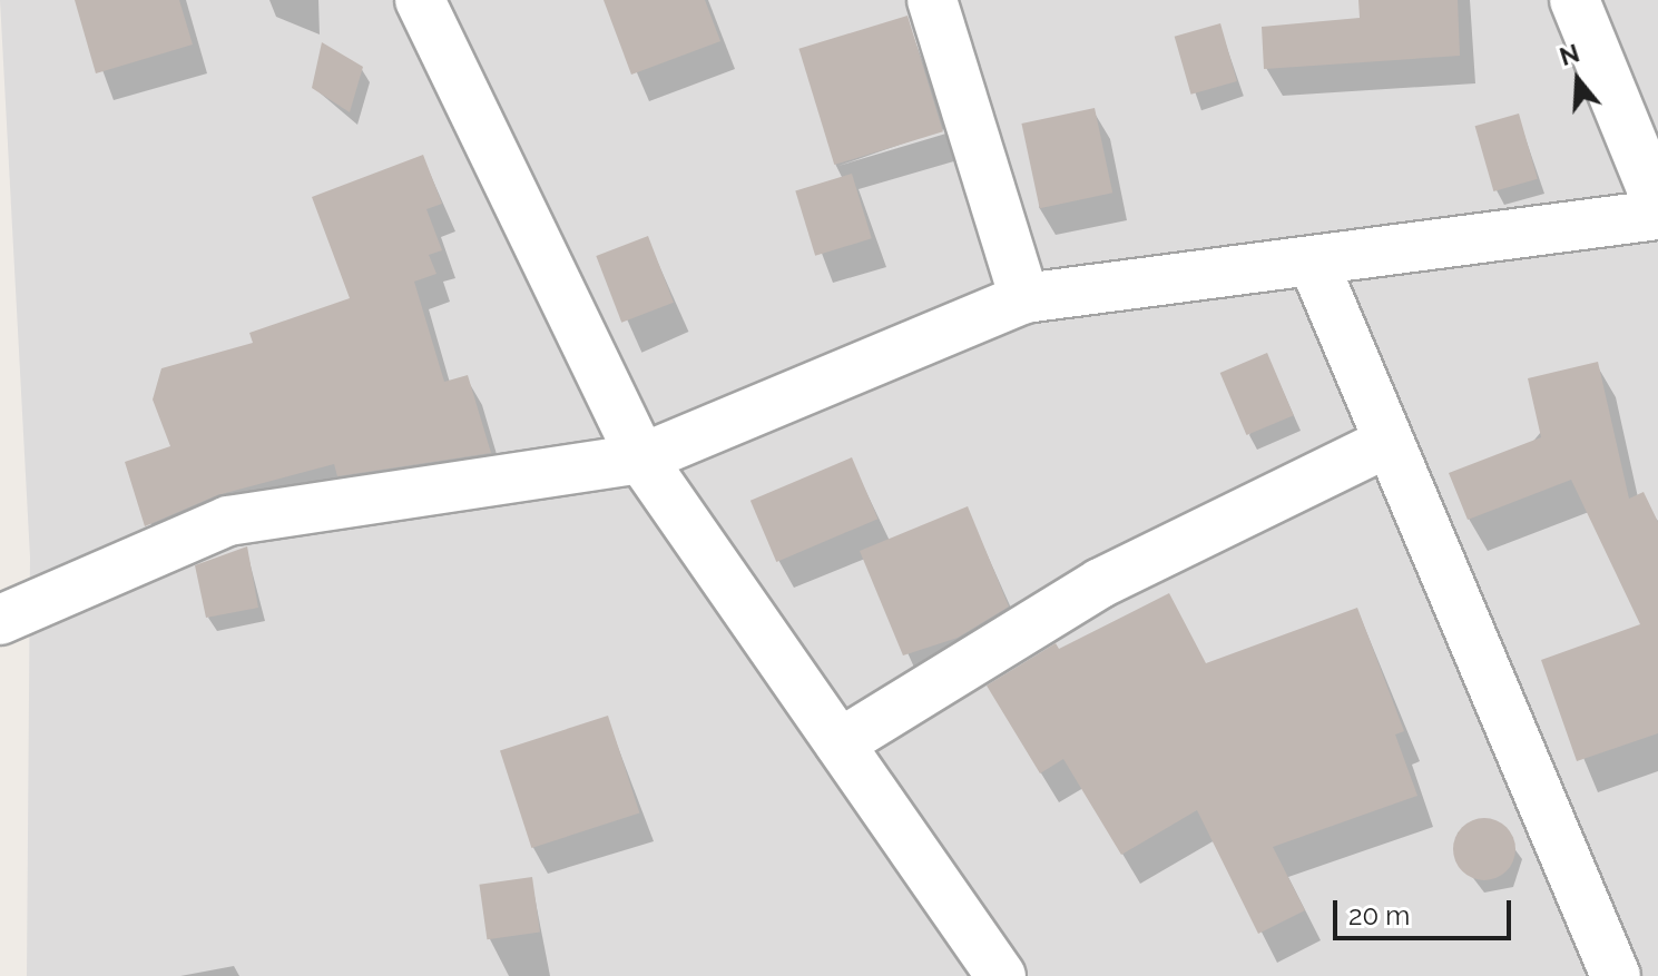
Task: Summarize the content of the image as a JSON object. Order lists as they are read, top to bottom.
{
  "scale_bar": "20 m",
  "north": "top"
}
